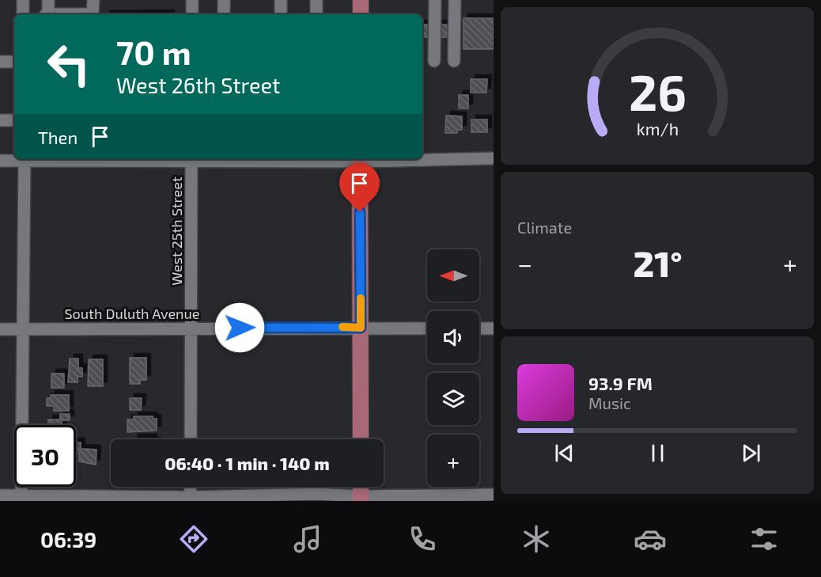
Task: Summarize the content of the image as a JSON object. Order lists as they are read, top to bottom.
{
  "streets": {
    "street": ["West 25th Street", "South Duluth Avenue"]
  },
  "crossings": [
    ["West 25th Street", "South Duluth Avenue"]
  ],
  "north": "left",
  "page": {
    "turn": ["70 m", "West 26th Street"],
    "then": "Then",
    "tile": "Climate",
    "heat": ["−", "21°", "+"],
    "map_buttons": "+",
    "song": ["93.9 FM", "Music"],
    "limit": "30",
    "trip": "06:40 · 1 min · 140 m",
    "tabs": "06:39",
    "gauge": ["26", "km/h"]
  }
}
